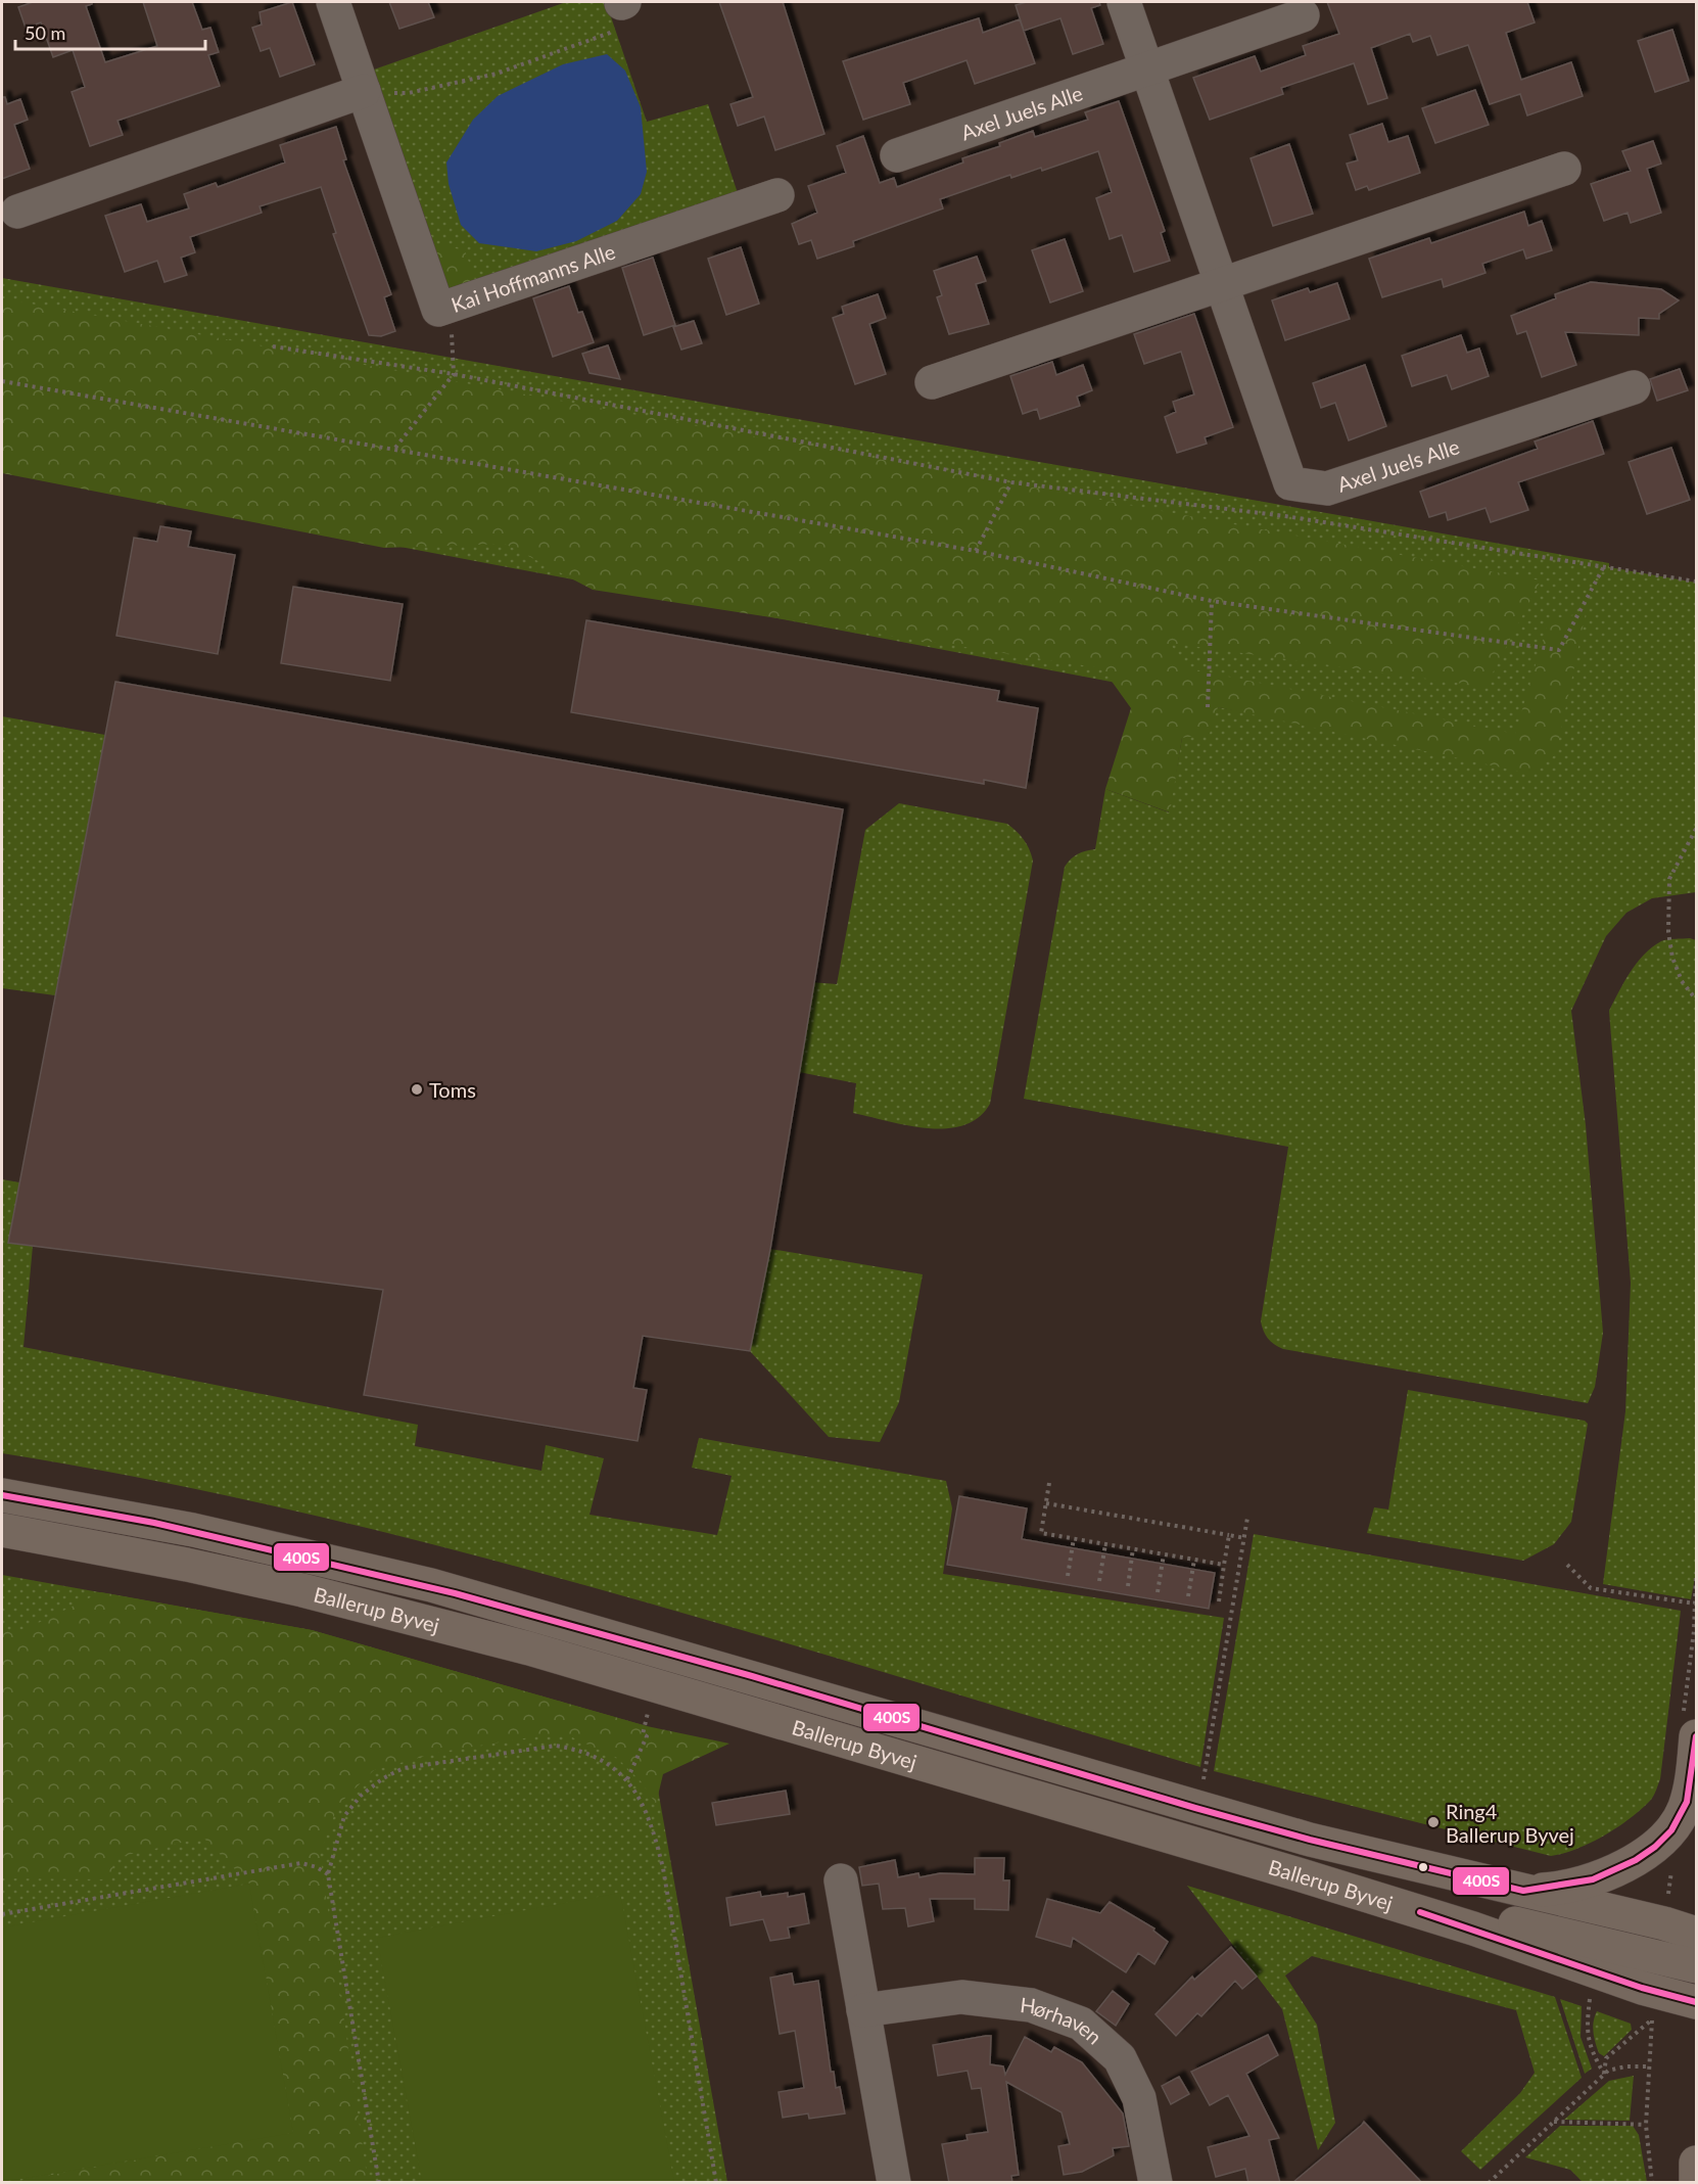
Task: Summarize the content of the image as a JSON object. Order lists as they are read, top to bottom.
{
  "streets": {
    "main road": ["Ballerup Byvej"],
    "street": ["Axel Juels Alle", "Kai Hoffmanns Alle", "Hørhaven"]
  },
  "places": ["Toms", "Ring4 Ballerup Byvej"],
  "lines": ["transit line 400S"],
  "scale_bar": "50 m"
}
